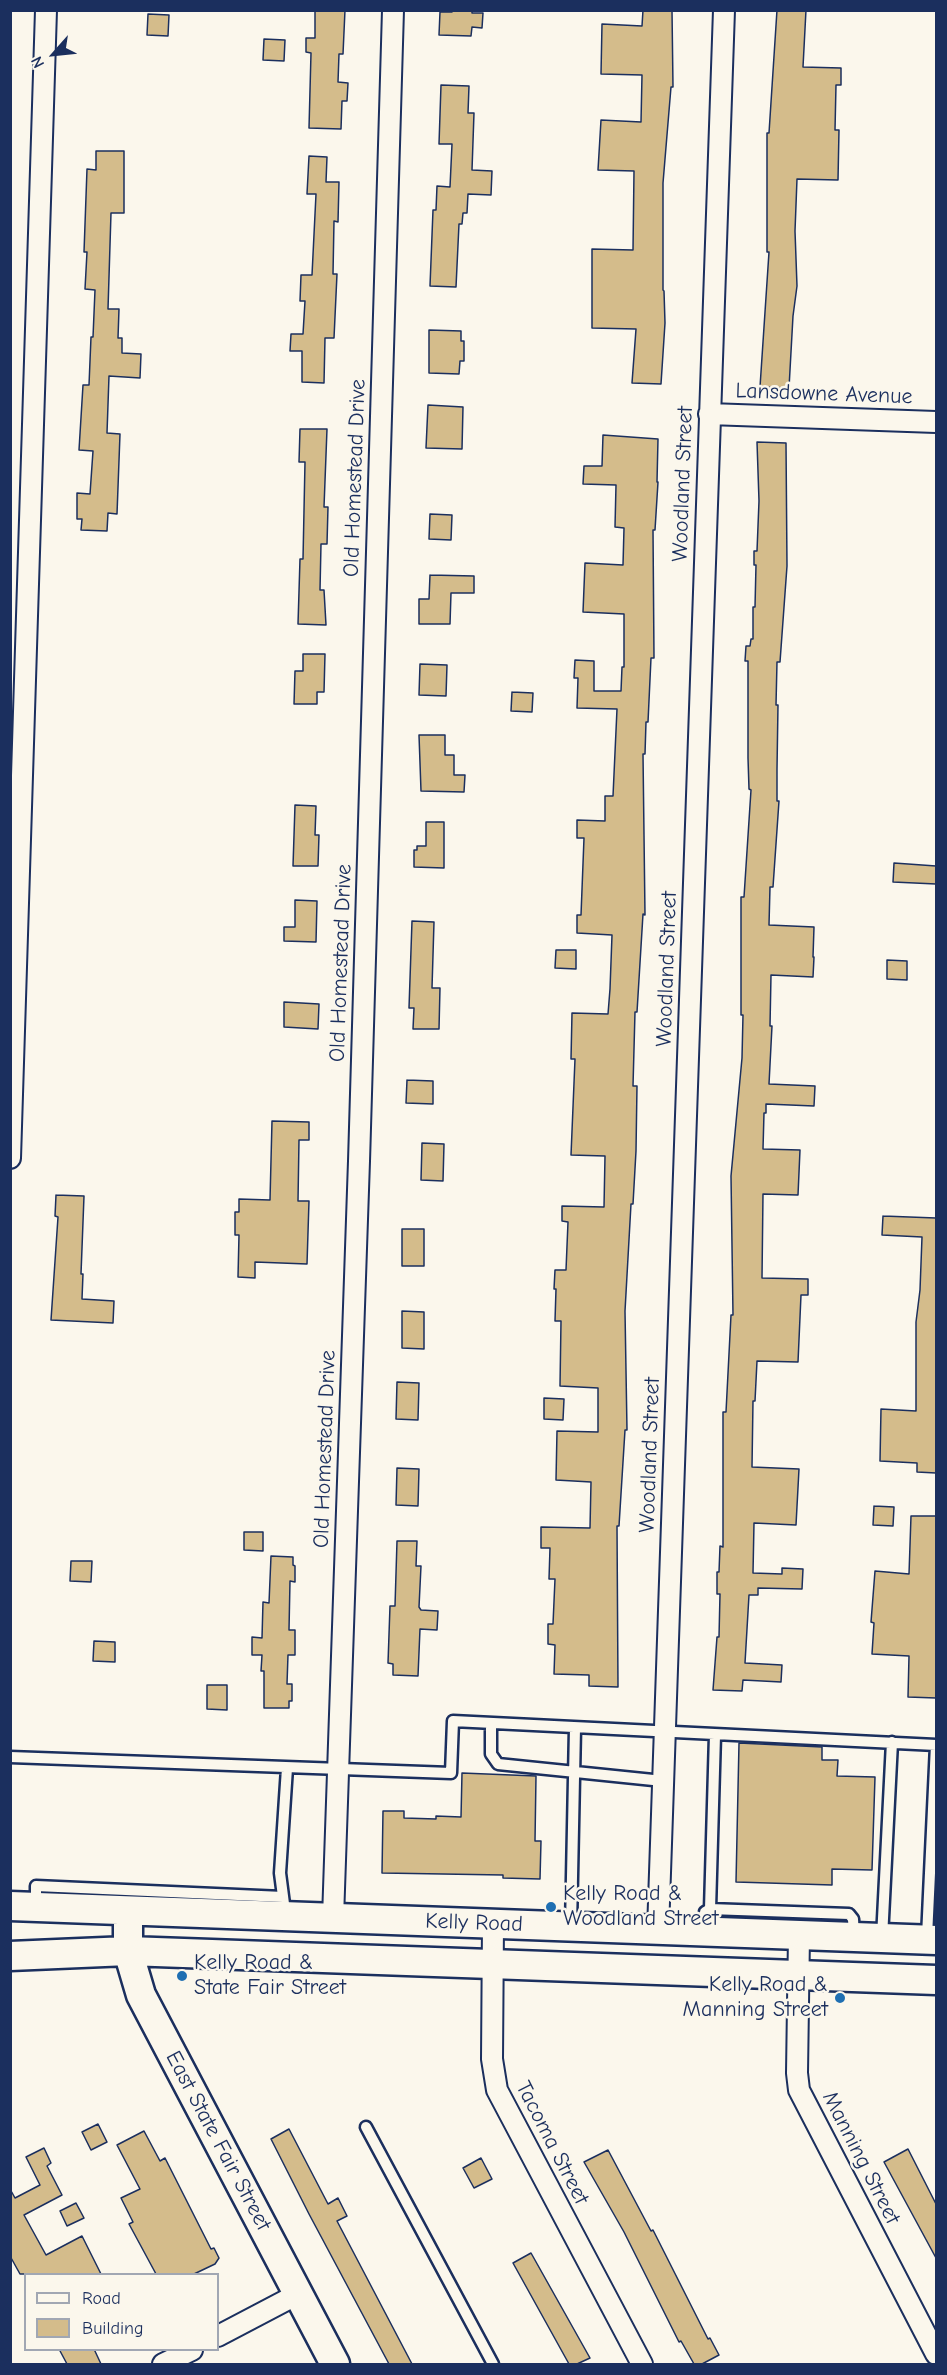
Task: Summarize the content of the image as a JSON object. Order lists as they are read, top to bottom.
{
  "streets": {
    "street": [
      "Lansdowne Avenue",
      "Old Homestead Drive",
      "Woodland Street",
      "Kelly Road",
      "East State Fair Street",
      "Tacoma Street",
      "Manning Street"
    ]
  },
  "crossings": [
    ["Lansdowne Avenue", "Woodland Street"],
    ["Old Homestead Drive", "Kelly Road"],
    ["Woodland Street", "Kelly Road"],
    ["Kelly Road", "East State Fair Street"],
    ["Kelly Road", "Tacoma Street"],
    ["Kelly Road", "Manning Street"]
  ],
  "places": ["Kelly Road & Woodland Street", "Kelly Road & State Fair Street", "Kelly Road & Manning Street"],
  "legend": ["Road", "Building"],
  "north": "bottom left"
}
